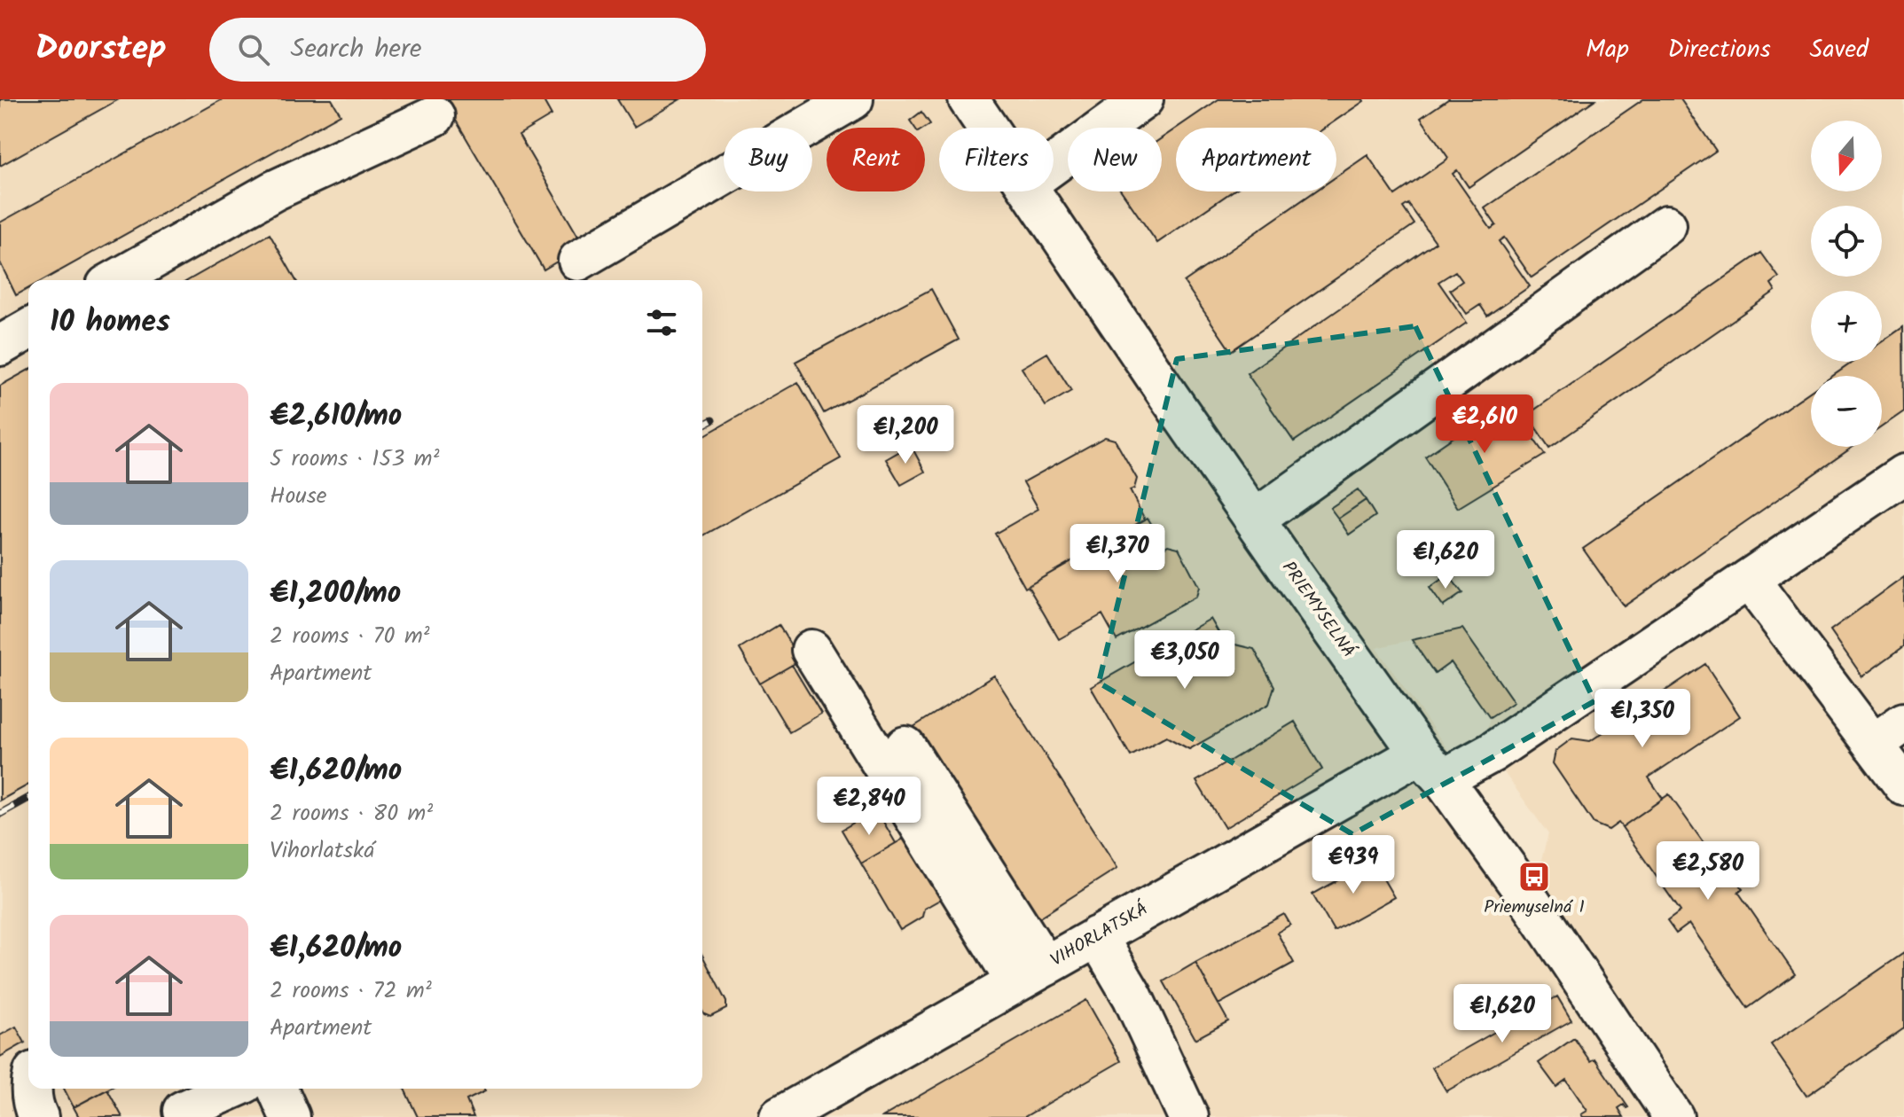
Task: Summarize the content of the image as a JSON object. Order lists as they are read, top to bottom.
{
  "streets": {
    "street": ["PRIEMYSELNÁ", "VIHORLATSKÁ"]
  },
  "crossings": [
    ["PRIEMYSELNÁ", "VIHORLATSKÁ"]
  ],
  "places": {
    "bus stop": ["Priemyselná 1"]
  },
  "north": "bottom",
  "page": {
    "header": "Doorstep",
    "search": "Search here",
    "nav": ["Map", "Directions", "Saved"],
    "map_buttons": ["+", "−"],
    "chip": [
      "Buy",
      "Rent",
      "Filters",
      "New",
      "Apartment"
    ],
    "heading": "10 homes",
    "list": [
      {
        "name": "€2,610/mo",
        "note": "5 rooms · 153 m² · House"
      },
      {
        "name": "€1,200/mo",
        "note": "2 rooms · 70 m² · Apartment"
      },
      {
        "name": "€1,620/mo",
        "note": "2 rooms · 80 m² · Vihorlatská"
      },
      {
        "name": "€1,620/mo",
        "note": "2 rooms · 72 m² · Apartment"
      }
    ],
    "price": [
      "€2,610",
      "€1,200",
      "€1,370",
      "€1,620",
      "€3,050",
      "€1,350",
      "€2,840",
      "€939",
      "€2,580",
      "€1,620"
    ]
  }
}
